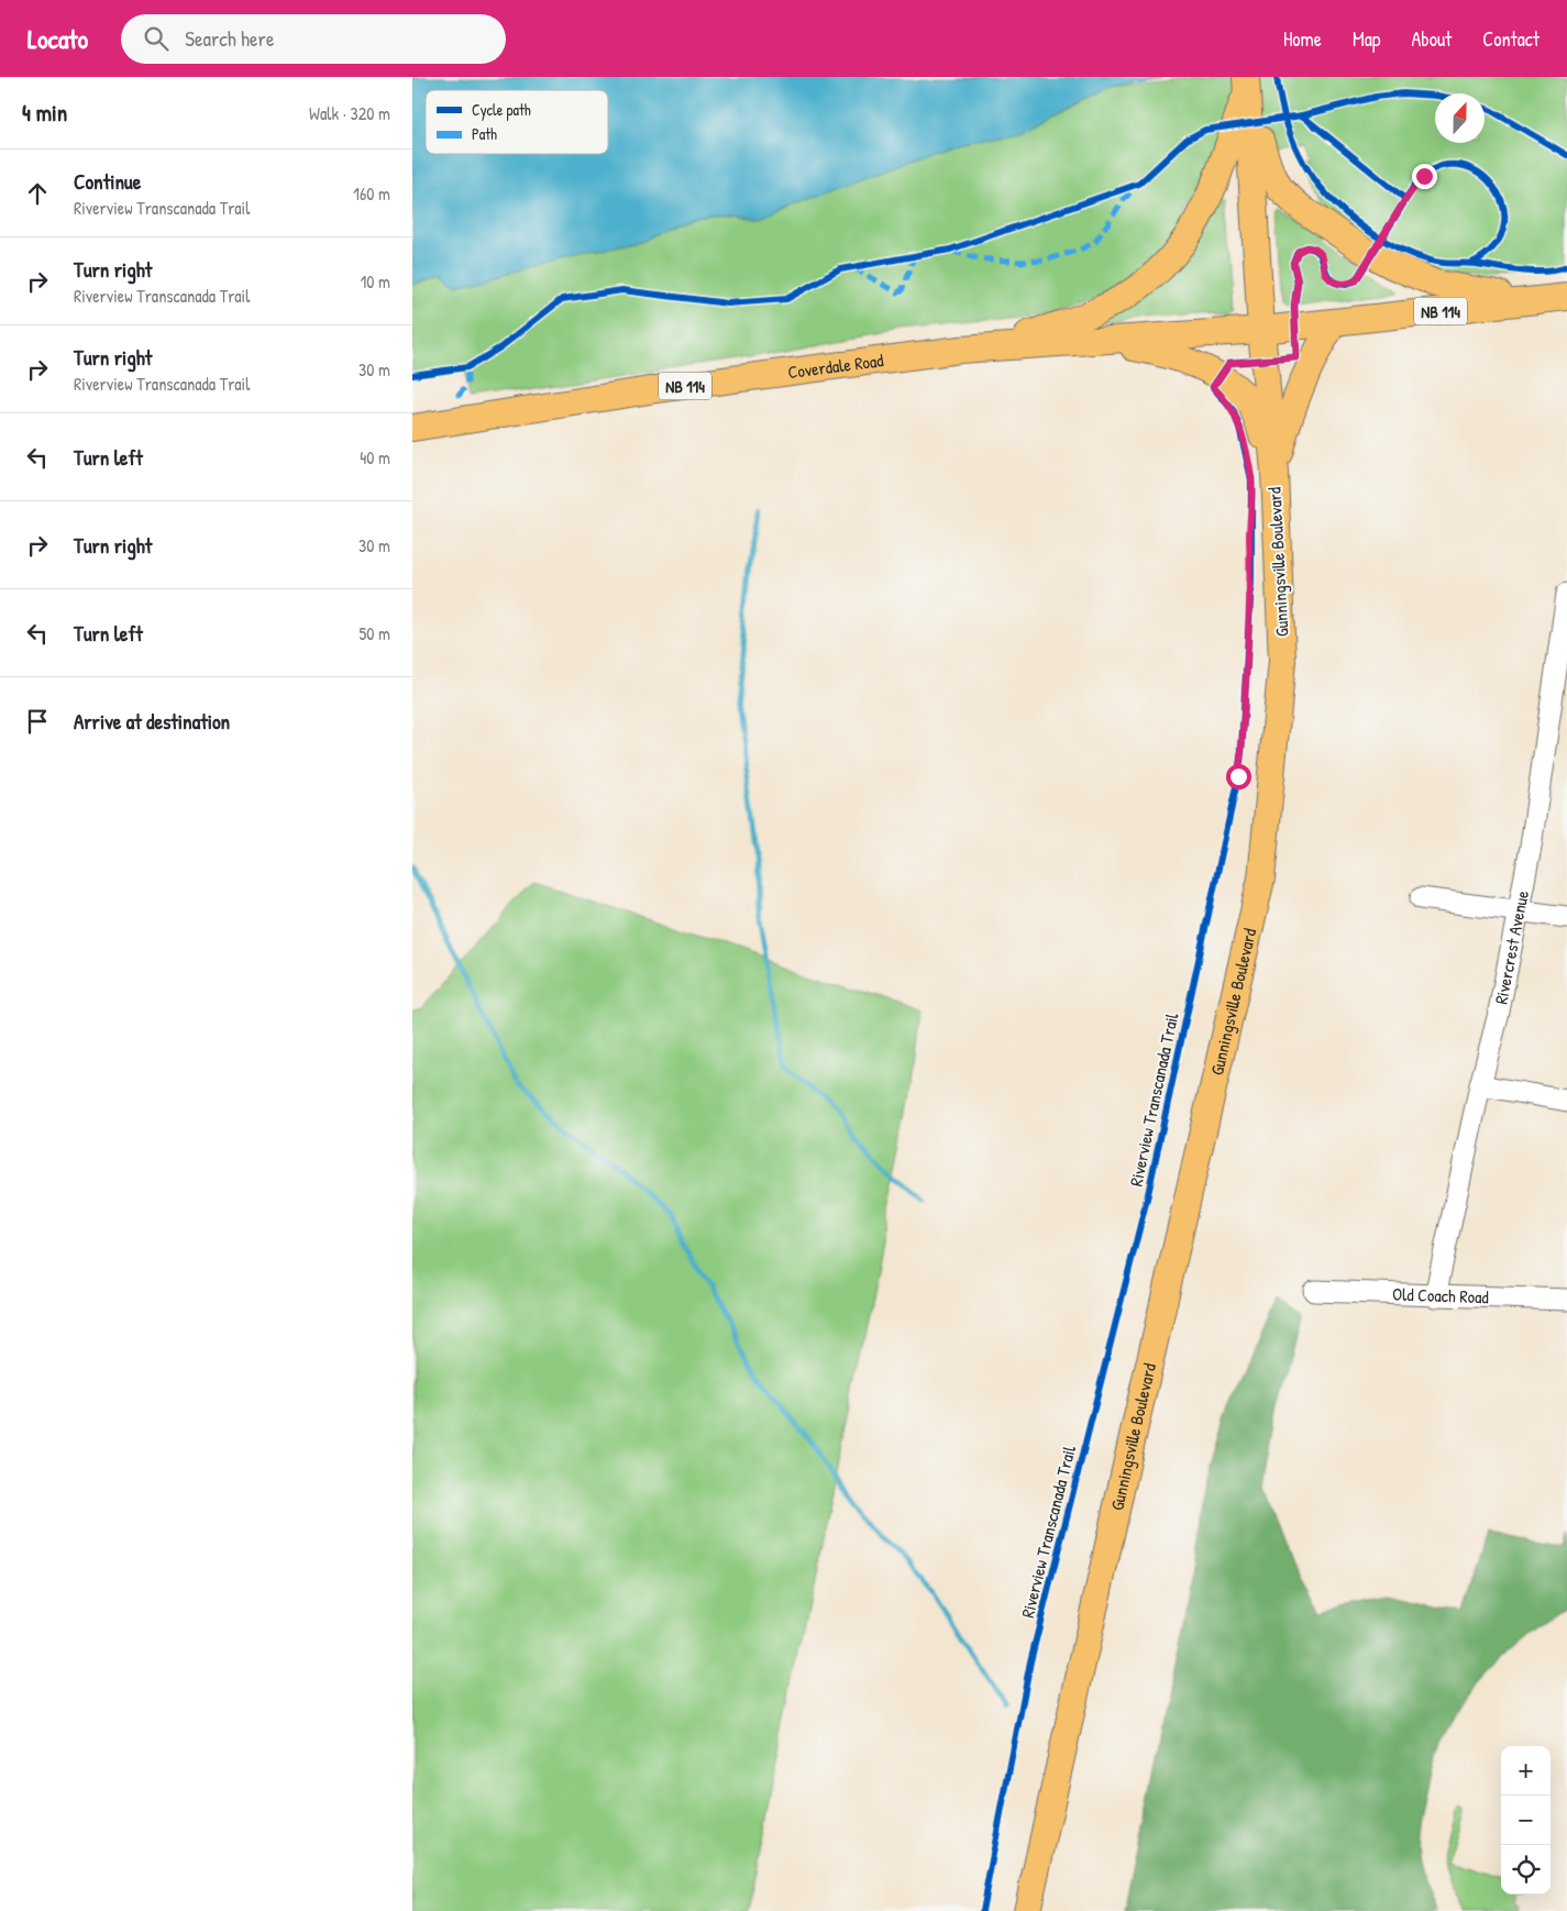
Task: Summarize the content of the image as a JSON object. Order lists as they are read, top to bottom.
{
  "streets": {
    "main road": ["NB 114", "Coverdale Road", "Gunningsville Boulevard"],
    "street": ["Rivercrest Avenue", "Old Coach Road"],
    "cycle path": ["Riverview Transcanada Trail"]
  },
  "crossings": [
    ["NB 114", "Coverdale Road"],
    ["NB 114", "Gunningsville Boulevard"],
    ["Coverdale Road", "Gunningsville Boulevard"],
    ["Rivercrest Avenue", "Old Coach Road"]
  ],
  "legend": ["Cycle path", "Path"],
  "north": "top",
  "page": {
    "header": "Locato",
    "search": "Search here",
    "nav": [
      "Home",
      "Map",
      "About",
      "Contact"
    ],
    "heading": ["4 min", "Walk · 320 m"],
    "list": [
      ["Continue", "Riverview Transcanada Trail", "160 m"],
      ["Turn right", "Riverview Transcanada Trail", "10 m"],
      ["Turn right", "Riverview Transcanada Trail", "30 m"],
      ["Turn left", "40 m"],
      ["Turn right", "30 m"],
      ["Turn left", "50 m"],
      "Arrive at destination"
    ],
    "map_buttons": ["+", "−"]
  }
}
